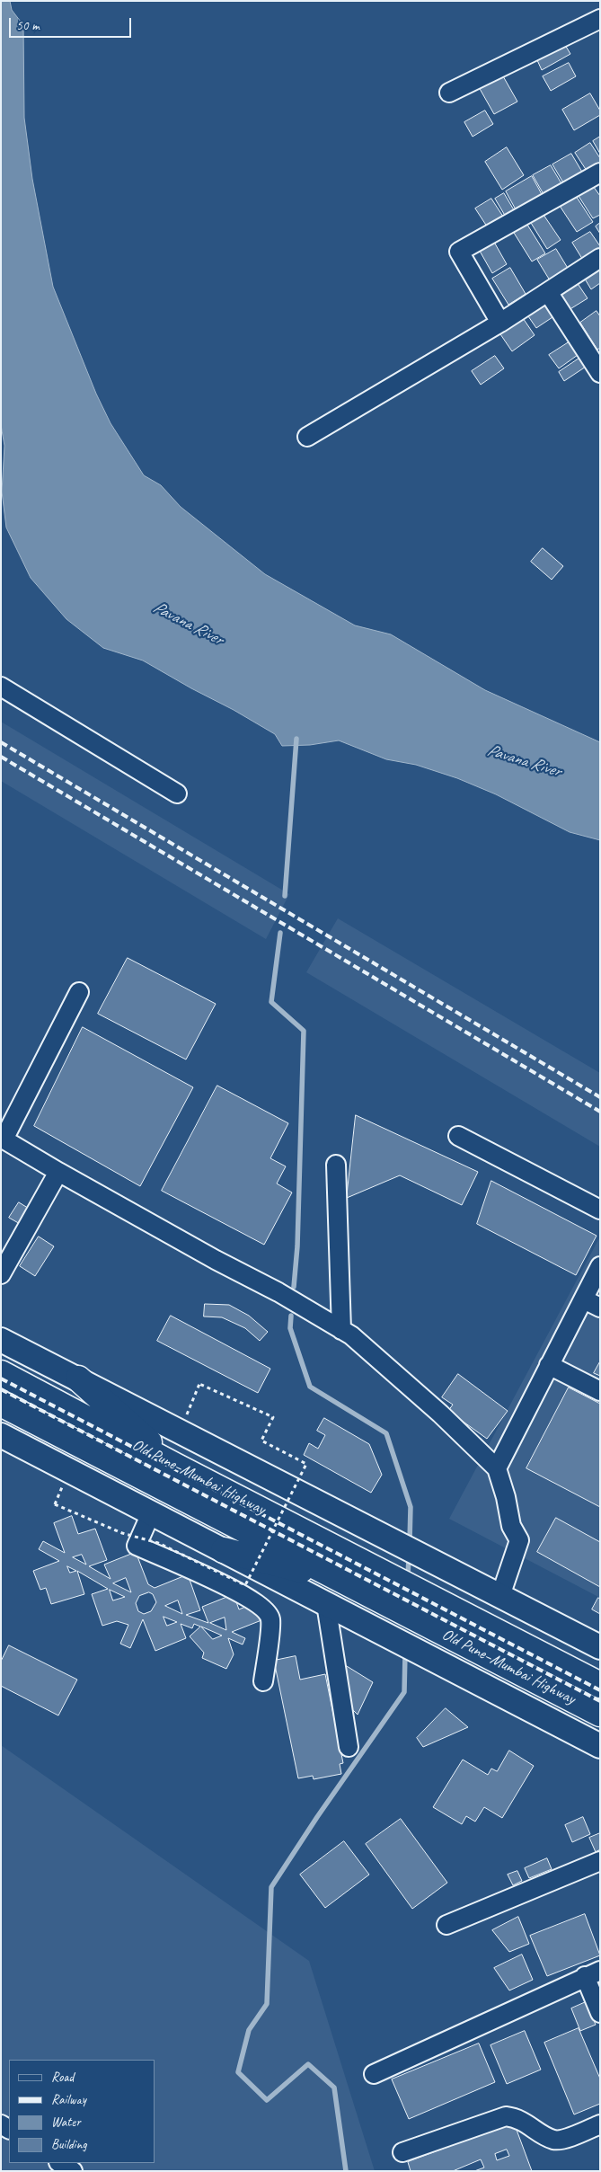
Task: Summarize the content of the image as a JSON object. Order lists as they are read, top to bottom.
{
  "streets": {
    "highway": ["Old Pune–Mumbai Highway"]
  },
  "water": ["Pavana River"],
  "legend": [
    "Road",
    "Railway",
    "Water",
    "Building"
  ],
  "scale_bar": "50 m"
}
